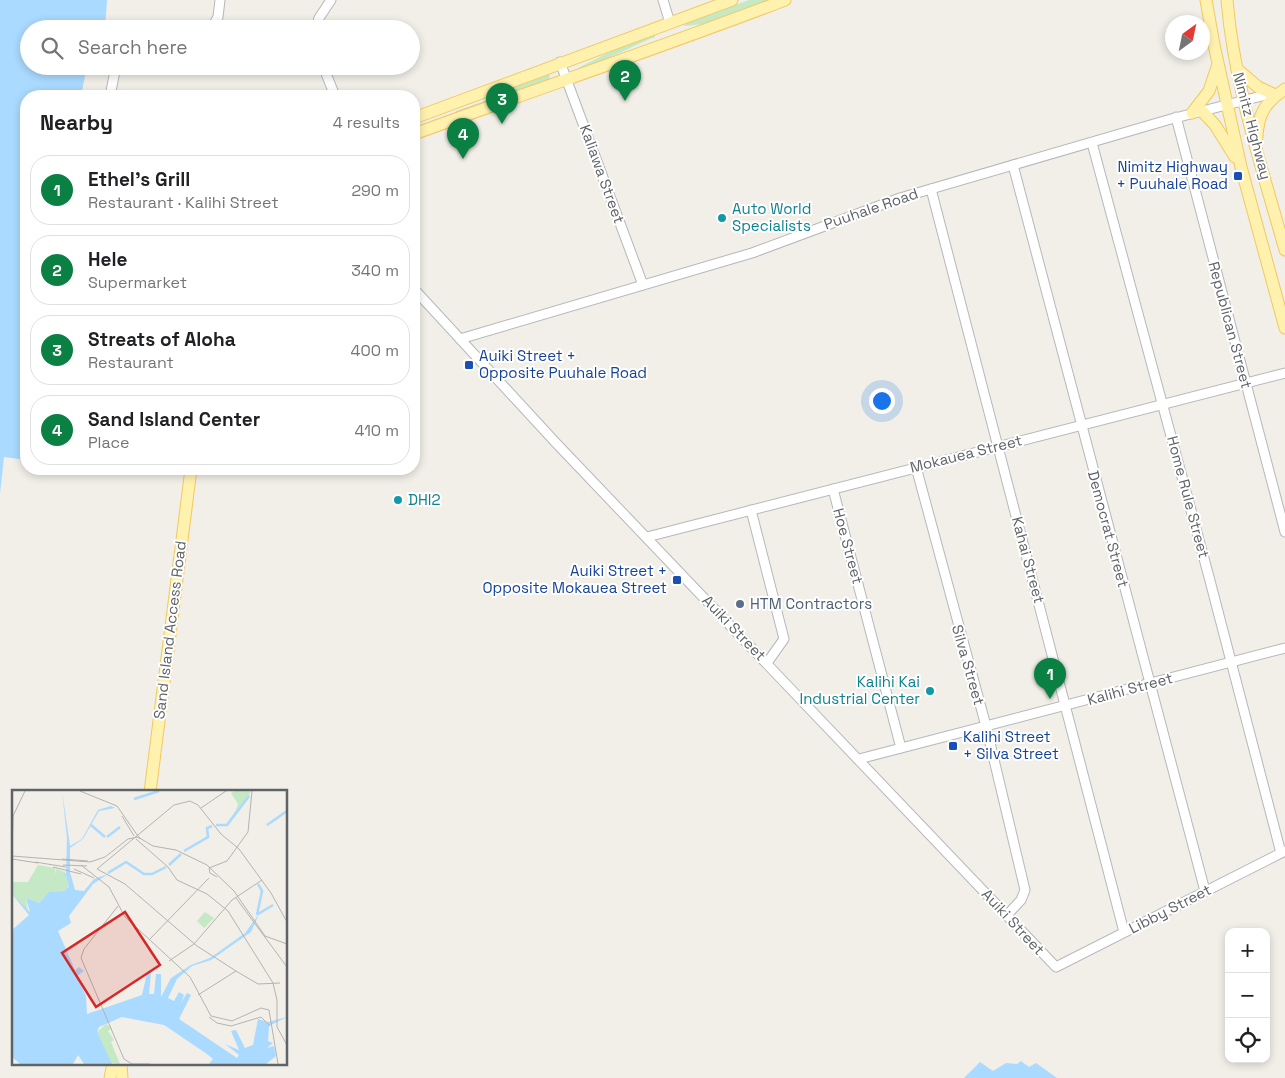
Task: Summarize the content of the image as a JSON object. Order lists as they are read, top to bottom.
{
  "streets": {
    "main road": ["Nimitz Highway", "Sand Island Access Road"],
    "street": [
      "Kaliawa Street",
      "Puuhale Road",
      "Republican Street",
      "Mokauea Street",
      "Home Rule Street",
      "Democrat Street",
      "Hoe Street",
      "Kahai Street",
      "Auiki Street",
      "Silva Street",
      "Kalihi Street",
      "Libby Street"
    ]
  },
  "crossings": [
    ["Nimitz Highway", "Puuhale Road"],
    ["Kaliawa Street", "Puuhale Road"],
    ["Puuhale Road", "Republican Street"],
    ["Puuhale Road", "Home Rule Street"],
    ["Puuhale Road", "Democrat Street"],
    ["Puuhale Road", "Kahai Street"],
    ["Puuhale Road", "Auiki Street"],
    ["Republican Street", "Mokauea Street"],
    ["Mokauea Street", "Home Rule Street"],
    ["Mokauea Street", "Democrat Street"],
    ["Mokauea Street", "Hoe Street"],
    ["Mokauea Street", "Kahai Street"],
    ["Mokauea Street", "Auiki Street"],
    ["Mokauea Street", "Silva Street"],
    ["Home Rule Street", "Kalihi Street"],
    ["Home Rule Street", "Libby Street"],
    ["Democrat Street", "Kalihi Street"],
    ["Democrat Street", "Libby Street"],
    ["Hoe Street", "Kalihi Street"],
    ["Kahai Street", "Kalihi Street"],
    ["Kahai Street", "Libby Street"],
    ["Auiki Street", "Silva Street"],
    ["Auiki Street", "Kalihi Street"],
    ["Auiki Street", "Libby Street"],
    ["Silva Street", "Kalihi Street"]
  ],
  "places": {
    "transit": [
      "Nimitz Highway + Puuhale Road",
      "Auiki Street + Opposite Puuhale Road",
      "Auiki Street + Opposite Mokauea Street",
      "Kalihi Street + Silva Street"
    ],
    "other": [
      "Auto World Specialists",
      "DHI2",
      "HTM Contractors",
      "Kalihi Kai Industrial Center"
    ]
  },
  "north": "top right",
  "page": {
    "search": "Search here",
    "pins": [
      "2",
      "3",
      "4",
      "1"
    ],
    "heading": ["Nearby", "4 results"],
    "list": [
      {
        "mark": "1",
        "name": "Ethel's Grill",
        "note": "Restaurant · Kalihi Street",
        "value": "290 m"
      },
      {
        "mark": "2",
        "name": "Hele",
        "note": "Supermarket",
        "value": "340 m"
      },
      {
        "mark": "3",
        "name": "Streats of Aloha",
        "note": "Restaurant",
        "value": "400 m"
      },
      {
        "mark": "4",
        "name": "Sand Island Center",
        "note": "Place",
        "value": "410 m"
      }
    ],
    "map_buttons": ["+", "−"]
  }
}
